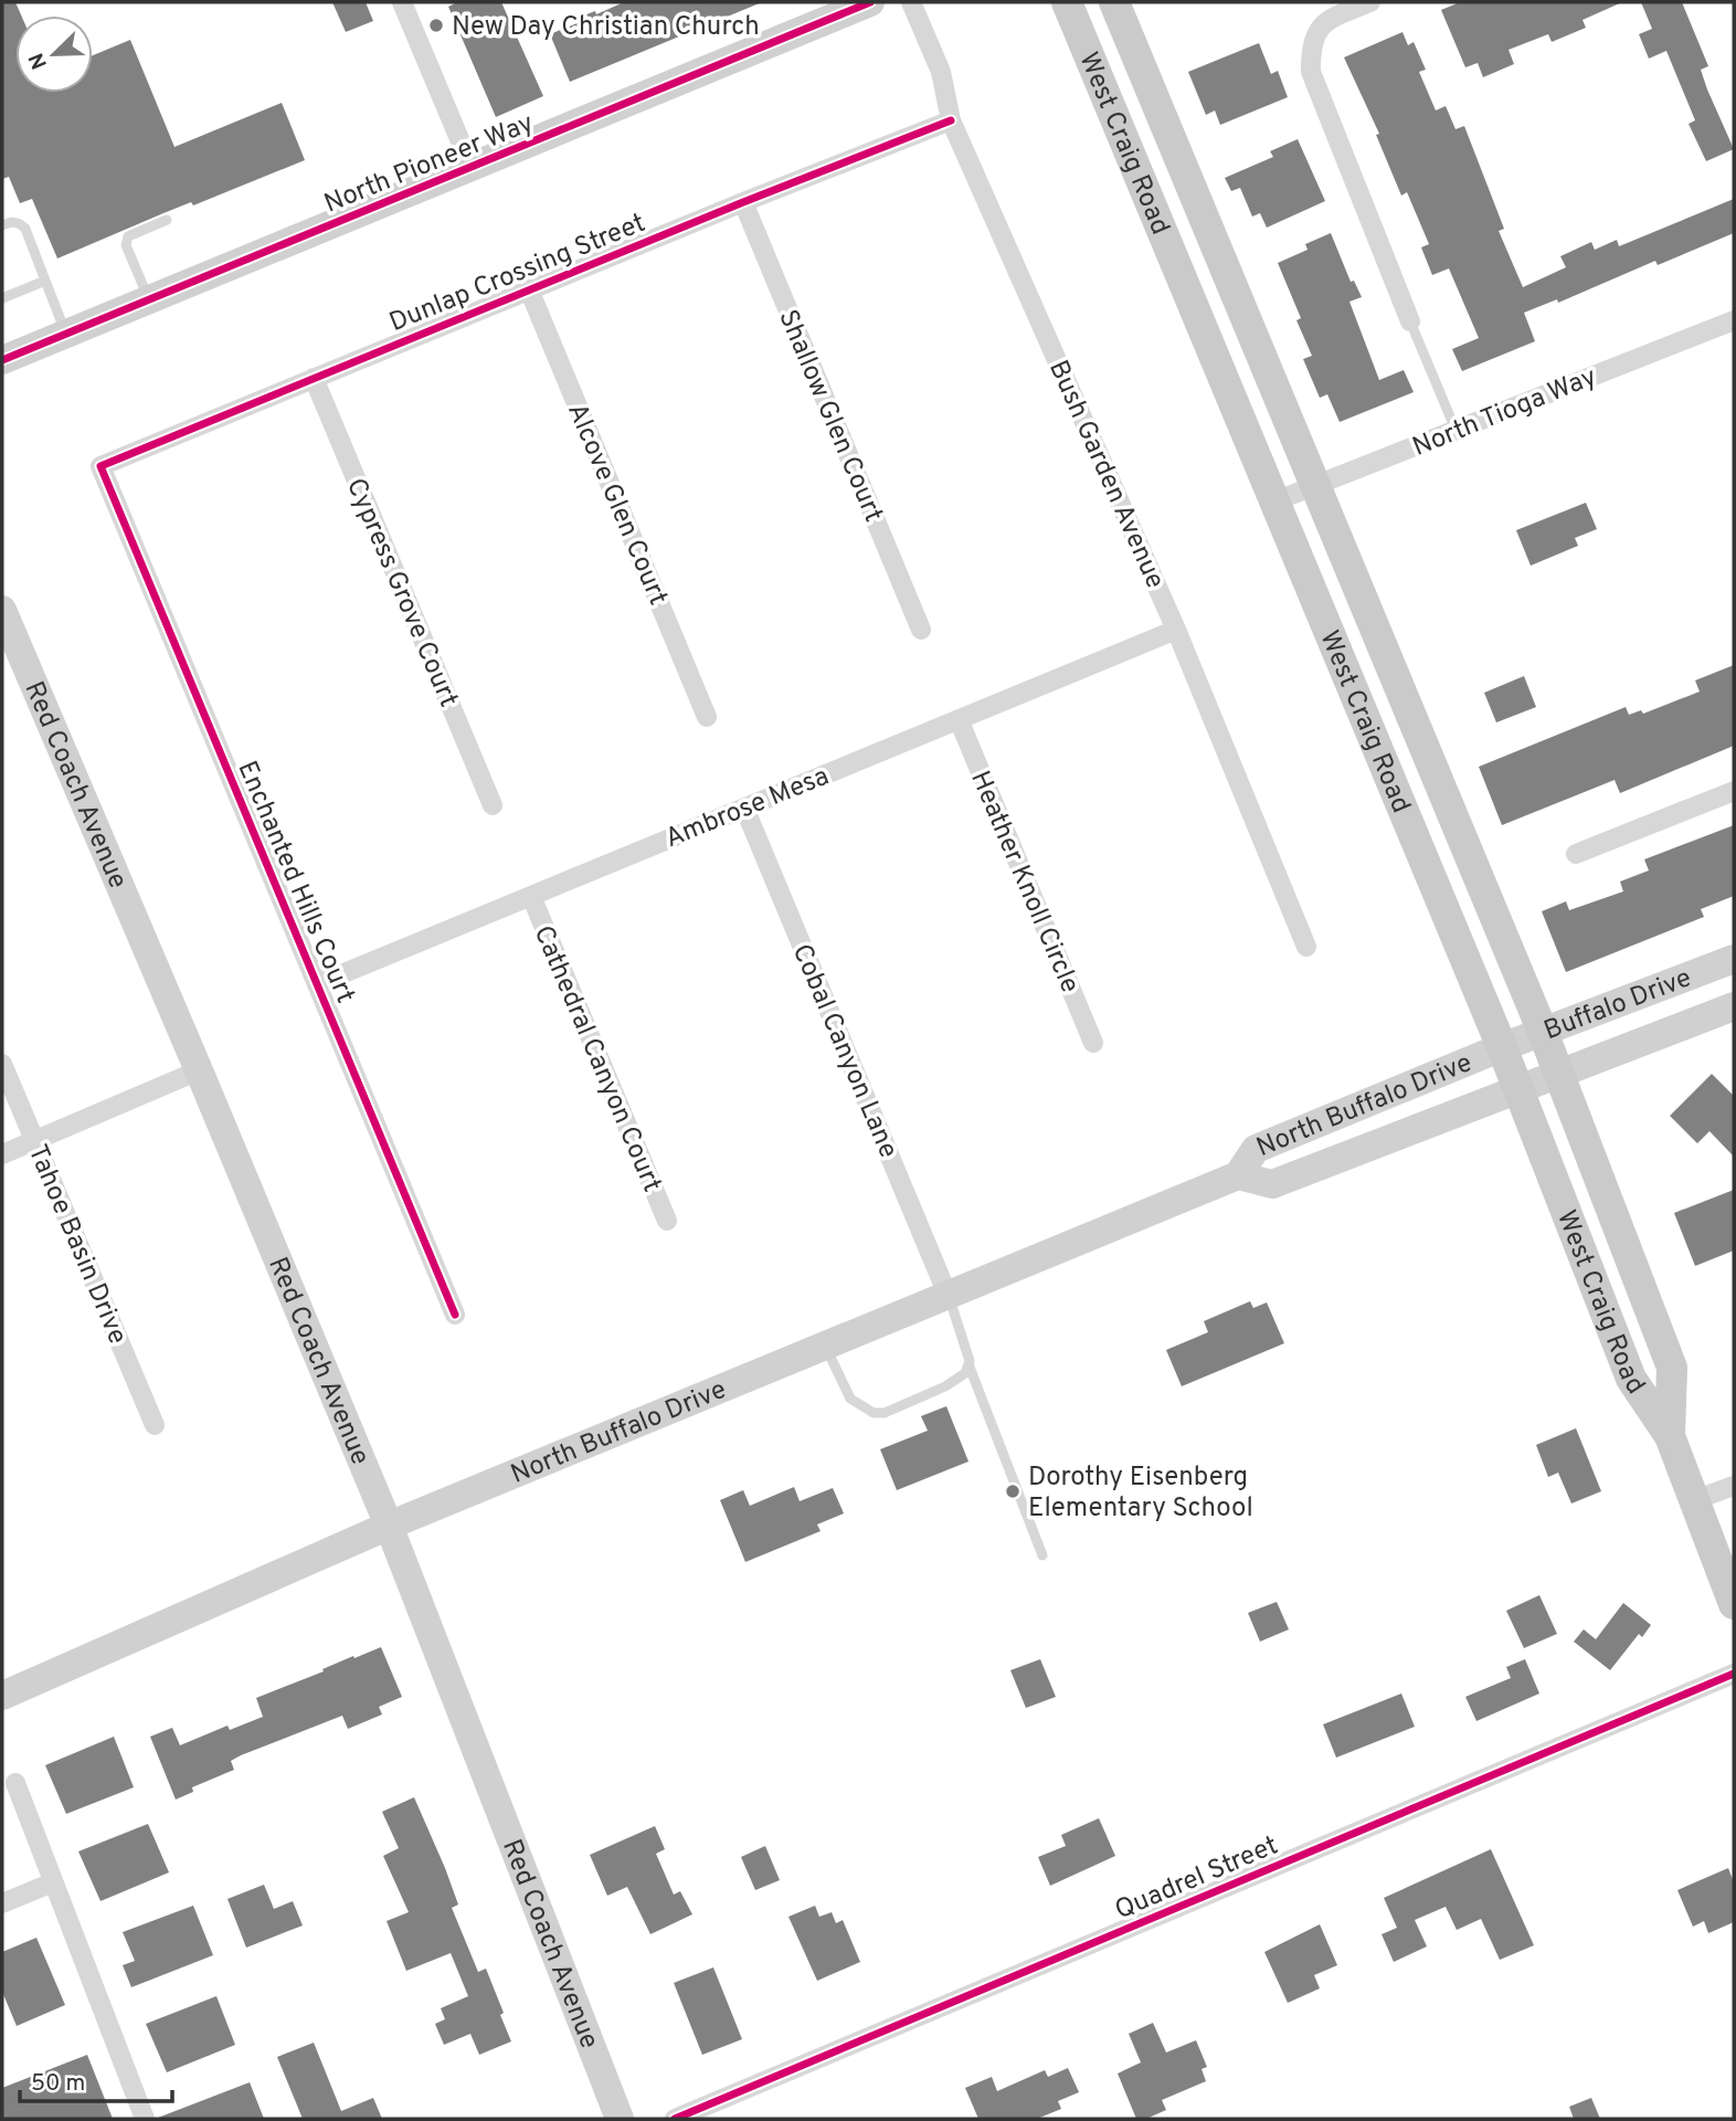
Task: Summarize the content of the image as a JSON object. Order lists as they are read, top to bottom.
{
  "streets": {
    "main road": ["West Craig Road"],
    "street": [
      "North Pioneer Way",
      "Dunlap Crossing Street",
      "North Tioga Way",
      "Shallow Glen Court",
      "Bush Garden Avenue",
      "Alcove Glen Court",
      "Cypress Grove Court",
      "Red Coach Avenue",
      "Ambrose Mesa",
      "Enchanted Hills Court",
      "Heather Knoll Circle",
      "Buffalo Drive",
      "Cobal Canyon Lane",
      "Cathedral Canyon Court",
      "North Buffalo Drive",
      "Tahoe Basin Drive",
      "Quadrel Street"
    ]
  },
  "crossings": [
    ["West Craig Road", "North Tioga Way"],
    ["West Craig Road", "Buffalo Drive"],
    ["West Craig Road", "North Buffalo Drive"],
    ["Dunlap Crossing Street", "Shallow Glen Court"],
    ["Dunlap Crossing Street", "Bush Garden Avenue"],
    ["Dunlap Crossing Street", "Alcove Glen Court"],
    ["Dunlap Crossing Street", "Cypress Grove Court"],
    ["Dunlap Crossing Street", "Enchanted Hills Court"],
    ["Bush Garden Avenue", "Ambrose Mesa"],
    ["Red Coach Avenue", "North Buffalo Drive"],
    ["Ambrose Mesa", "Enchanted Hills Court"],
    ["Ambrose Mesa", "Heather Knoll Circle"],
    ["Ambrose Mesa", "Cobal Canyon Lane"],
    ["Ambrose Mesa", "Cathedral Canyon Court"],
    ["Buffalo Drive", "North Buffalo Drive"],
    ["Cobal Canyon Lane", "North Buffalo Drive"]
  ],
  "places": ["New Day Christian Church", "Dorothy Eisenberg Elementary School"],
  "scale_bar": "50 m",
  "north": "bottom left"
}
